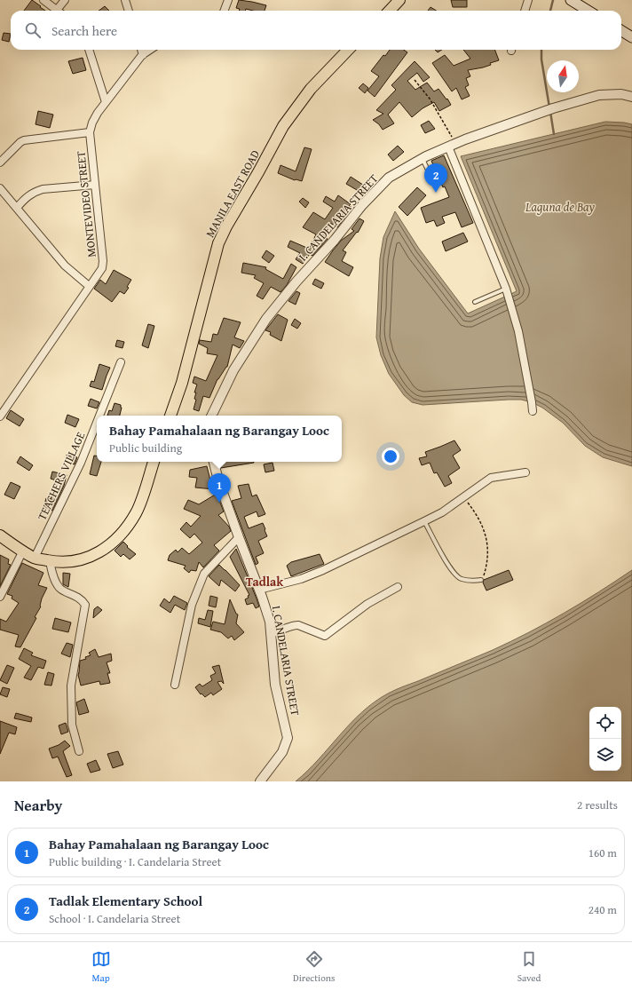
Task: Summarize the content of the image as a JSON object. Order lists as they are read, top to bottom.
{
  "streets": {
    "main road": ["MANILA EAST ROAD"],
    "street": ["MONTEVIDEO STREET", "I. CANDELARIA STREET", "TEACHERS VILLAGE"]
  },
  "districts": ["Tadlak"],
  "water": ["Laguna de Bay"],
  "north": "top",
  "page": {
    "search": "Search here",
    "pins": ["2", "1"],
    "popup": ["Bahay Pamahalaan ng Barangay Looc", "Public building"],
    "heading": ["Nearby", "2 results"],
    "list": [
      {
        "mark": "1",
        "name": "Bahay Pamahalaan ng Barangay Looc",
        "note": "Public building · I. Candelaria Street",
        "value": "160 m"
      },
      {
        "mark": "2",
        "name": "Tadlak Elementary School",
        "note": "School · I. Candelaria Street",
        "value": "240 m"
      }
    ],
    "nav": ["Map", "Directions", "Saved"]
  }
}
